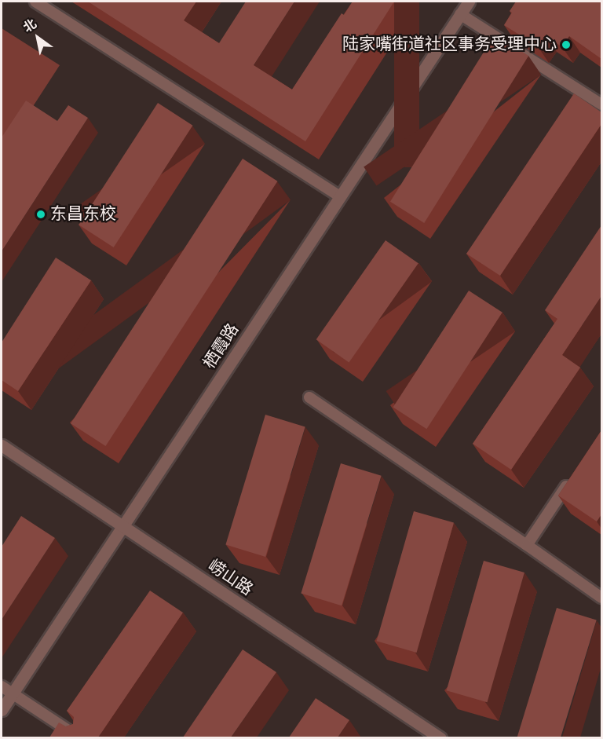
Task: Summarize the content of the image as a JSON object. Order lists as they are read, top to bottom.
{
  "streets": {
    "street": ["栖霞路", "崂山路"]
  },
  "crossings": [
    ["栖霞路", "崂山路"]
  ],
  "places": ["陆家嘴街道社区事务受理中心", "东昌东校"],
  "north": "top left"
}
